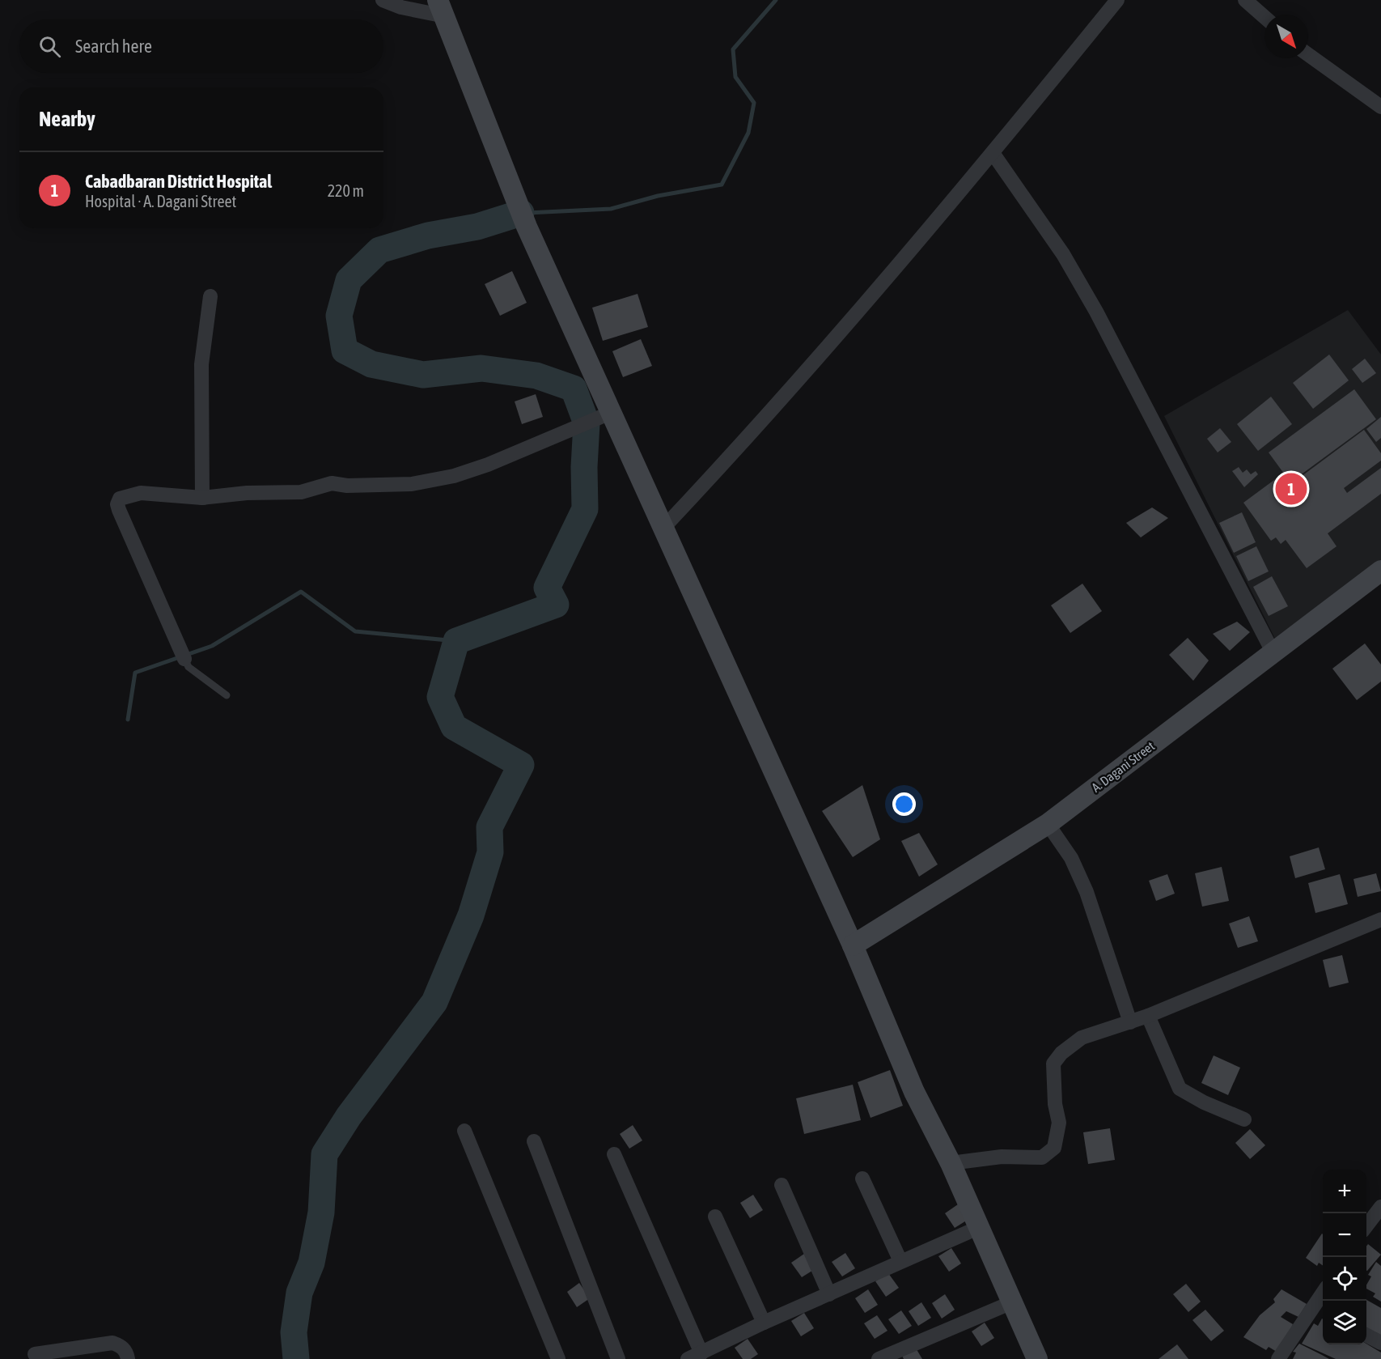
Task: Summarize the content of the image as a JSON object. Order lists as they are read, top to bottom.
{
  "streets": {
    "main road": ["A. Dagani Street"]
  },
  "north": "bottom right",
  "page": {
    "search": "Search here",
    "heading": "Nearby",
    "list": [
      {
        "mark": "1",
        "name": "Cabadbaran District Hospital",
        "note": "Hospital · A. Dagani Street",
        "value": "220 m"
      }
    ],
    "pins": "1",
    "map_buttons": ["+", "−"]
  }
}
